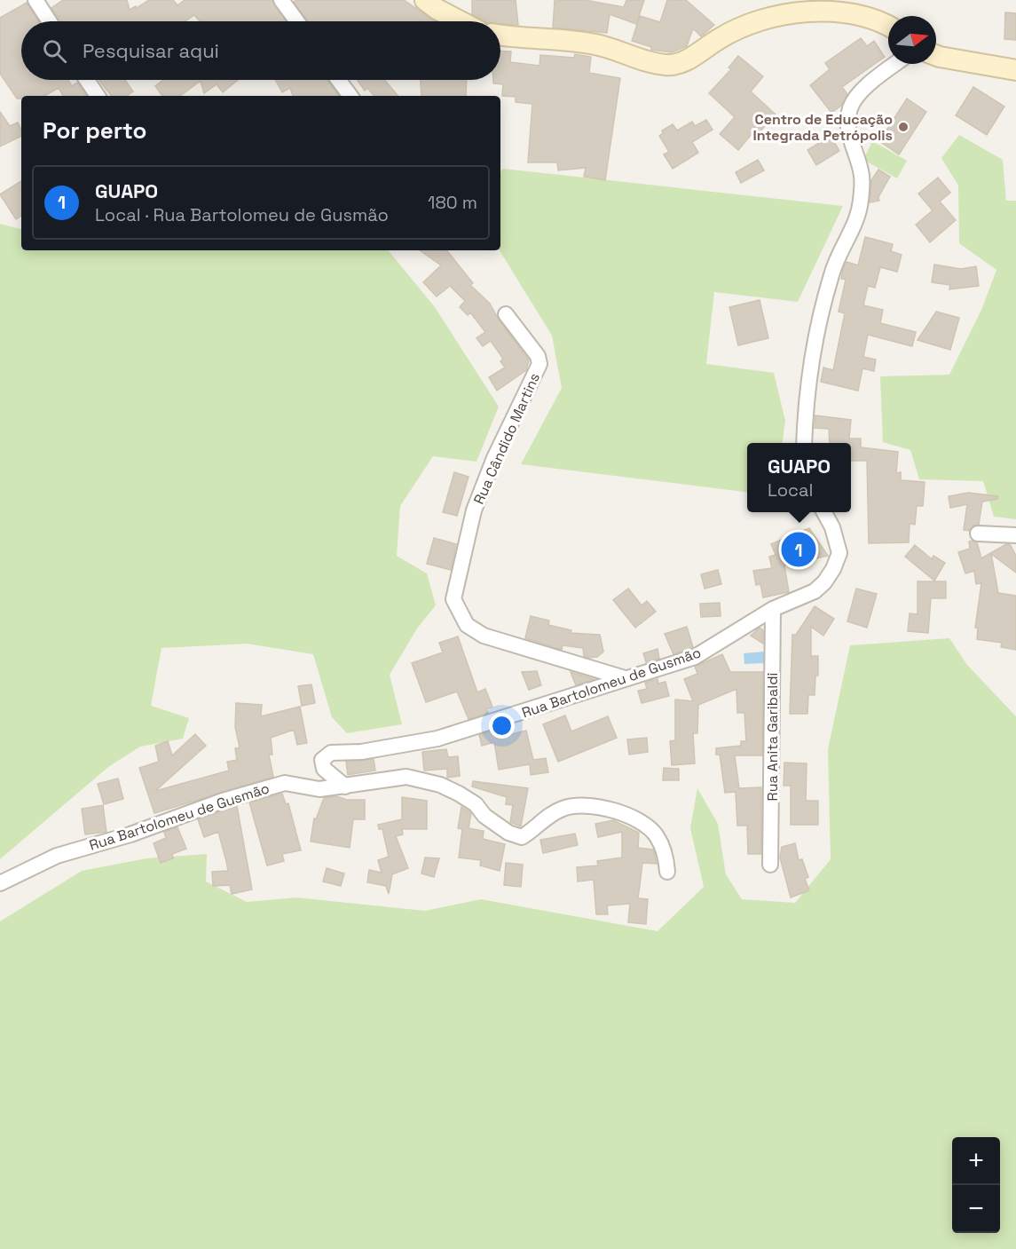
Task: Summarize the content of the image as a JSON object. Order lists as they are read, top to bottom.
{
  "streets": {
    "street": ["Rua Cândido Martins", "Rua Bartolomeu de Gusmão", "Rua Anita Garibaldi"]
  },
  "crossings": [
    ["Rua Cândido Martins", "Rua Bartolomeu de Gusmão"],
    ["Rua Bartolomeu de Gusmão", "Rua Anita Garibaldi"]
  ],
  "places": ["Centro de Educação Integrada Petrópolis"],
  "north": "right",
  "page": {
    "search": "Pesquisar aqui",
    "heading": "Por perto",
    "list": [
      {
        "mark": "1",
        "name": "GUAPO",
        "note": "Local · Rua Bartolomeu de Gusmão",
        "value": "180 m"
      }
    ],
    "popup": ["GUAPO", "Local"],
    "pins": "1",
    "map_buttons": ["+", "−"]
  }
}
